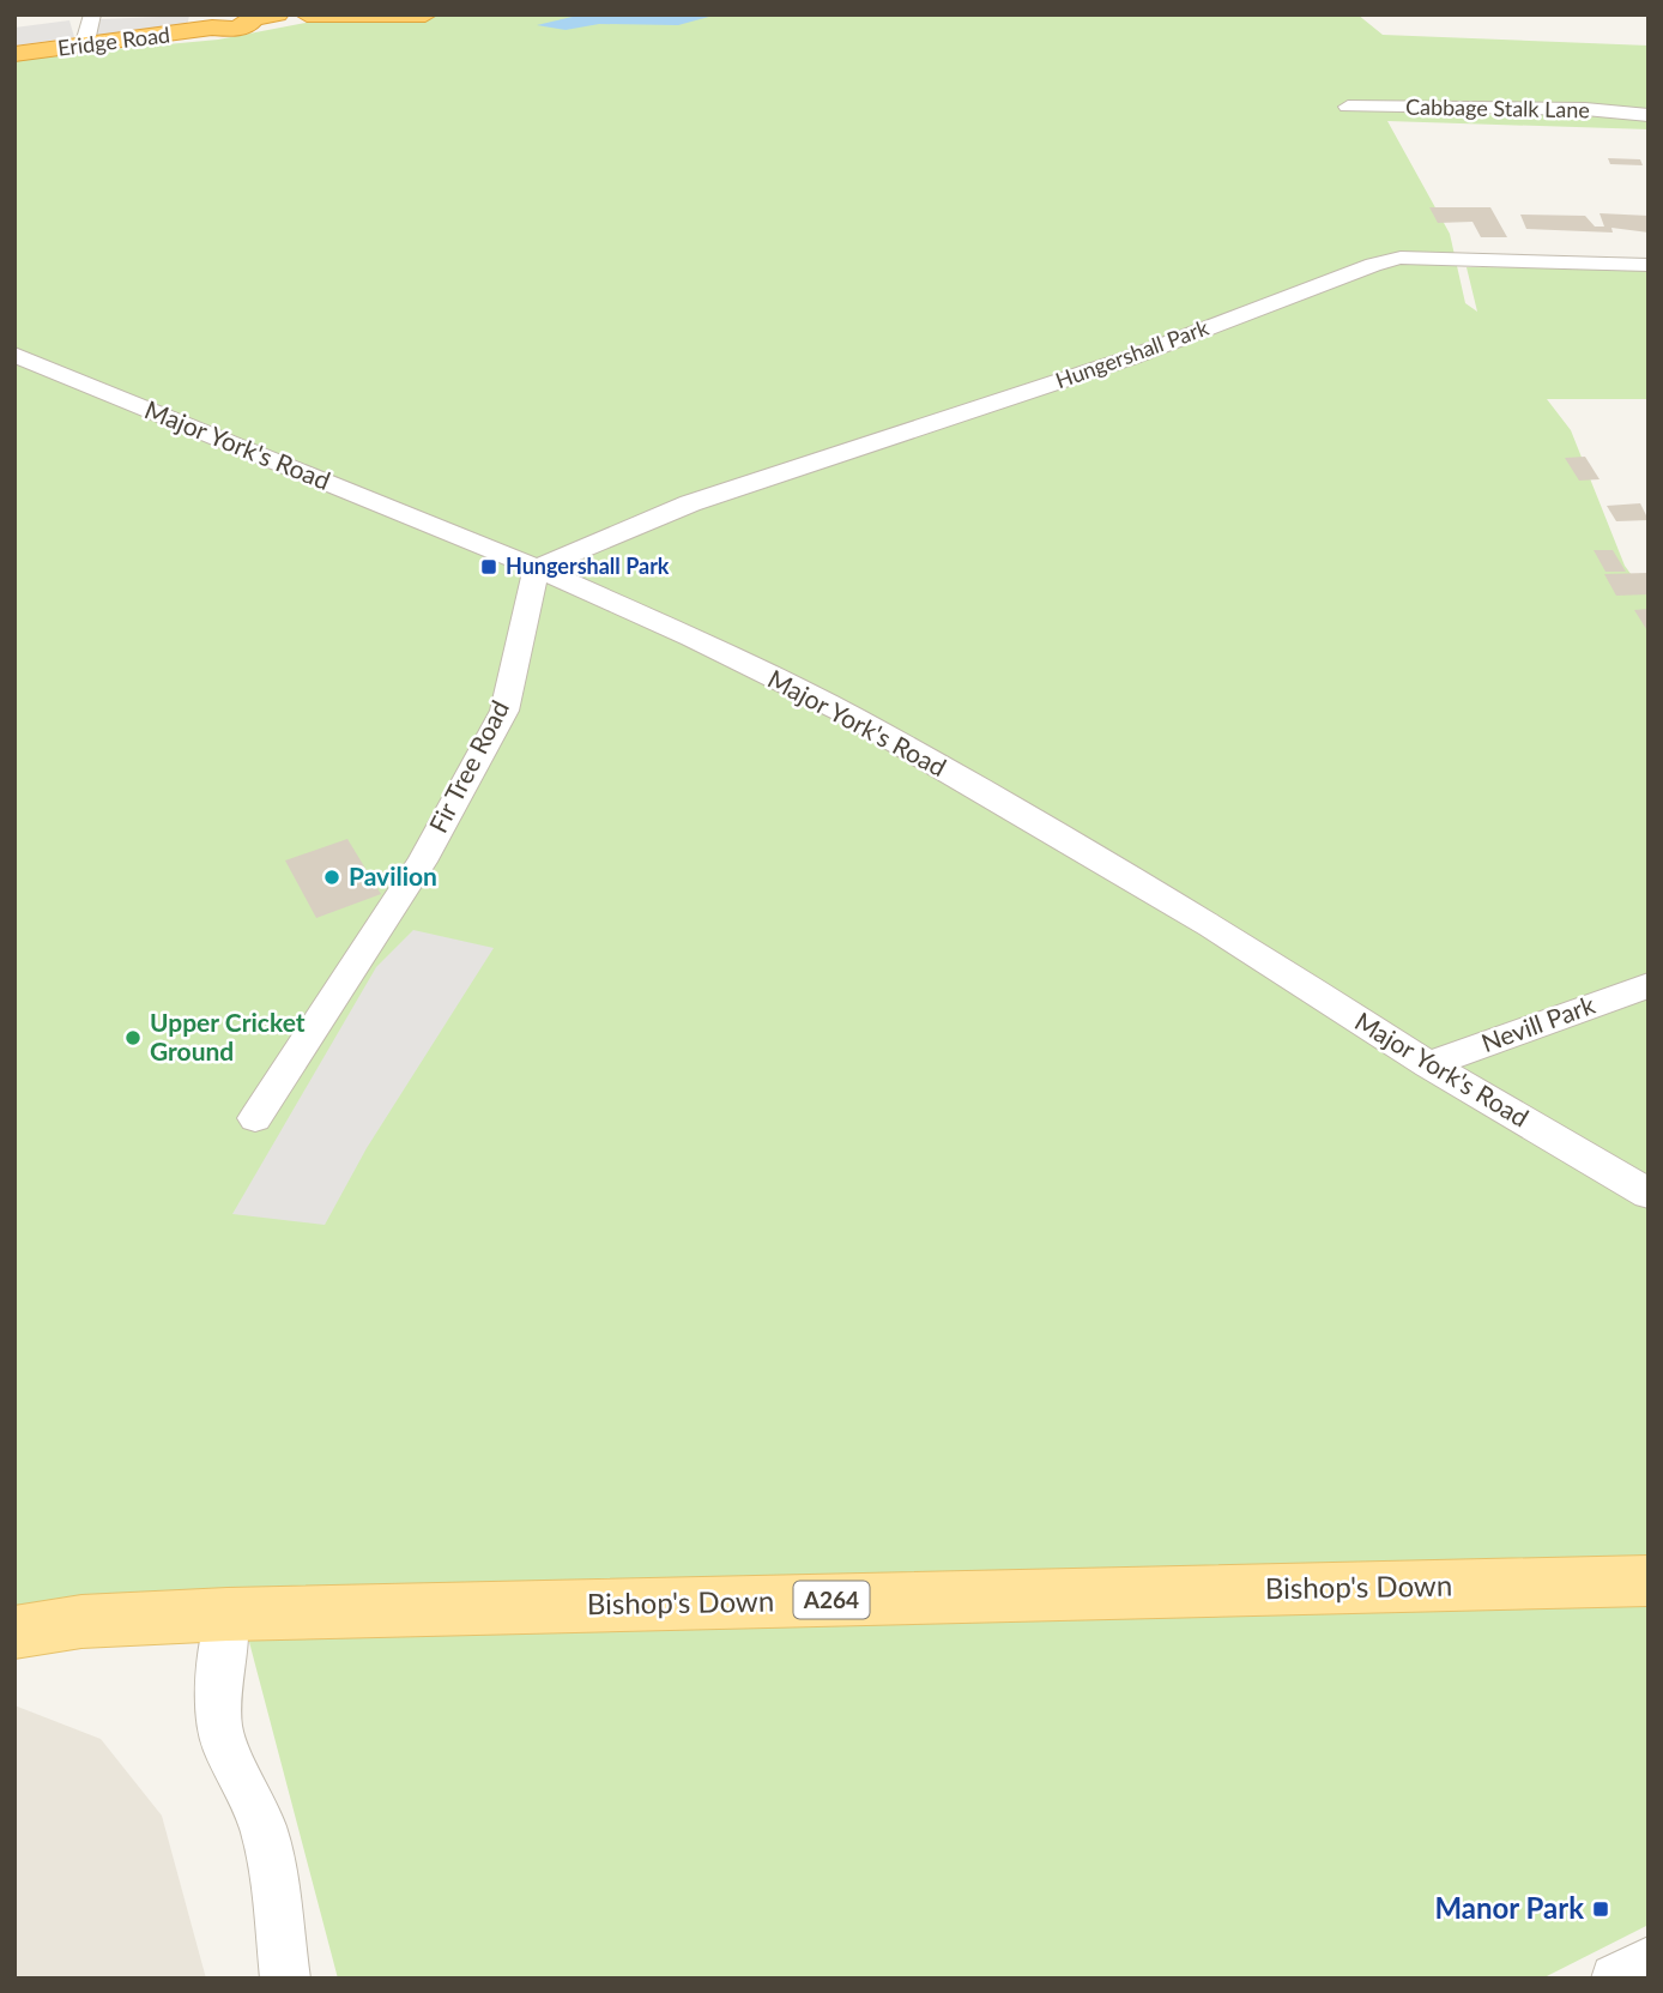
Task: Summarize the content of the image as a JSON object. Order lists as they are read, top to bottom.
{
  "streets": {
    "highway": ["Eridge Road"],
    "main road": ["Bishop's Down", "A264"],
    "street": [
      "Cabbage Stalk Lane",
      "Hungershall Park",
      "Major York's Road",
      "Fir Tree Road",
      "Nevill Park"
    ]
  },
  "crossings": [
    ["Hungershall Park", "Major York's Road"],
    ["Hungershall Park", "Fir Tree Road"],
    ["Major York's Road", "Fir Tree Road"],
    ["Major York's Road", "Nevill Park"]
  ],
  "places": {
    "transit": ["Hungershall Park", "Manor Park"],
    "other": ["Pavilion", "Upper Cricket Ground"]
  }
}
